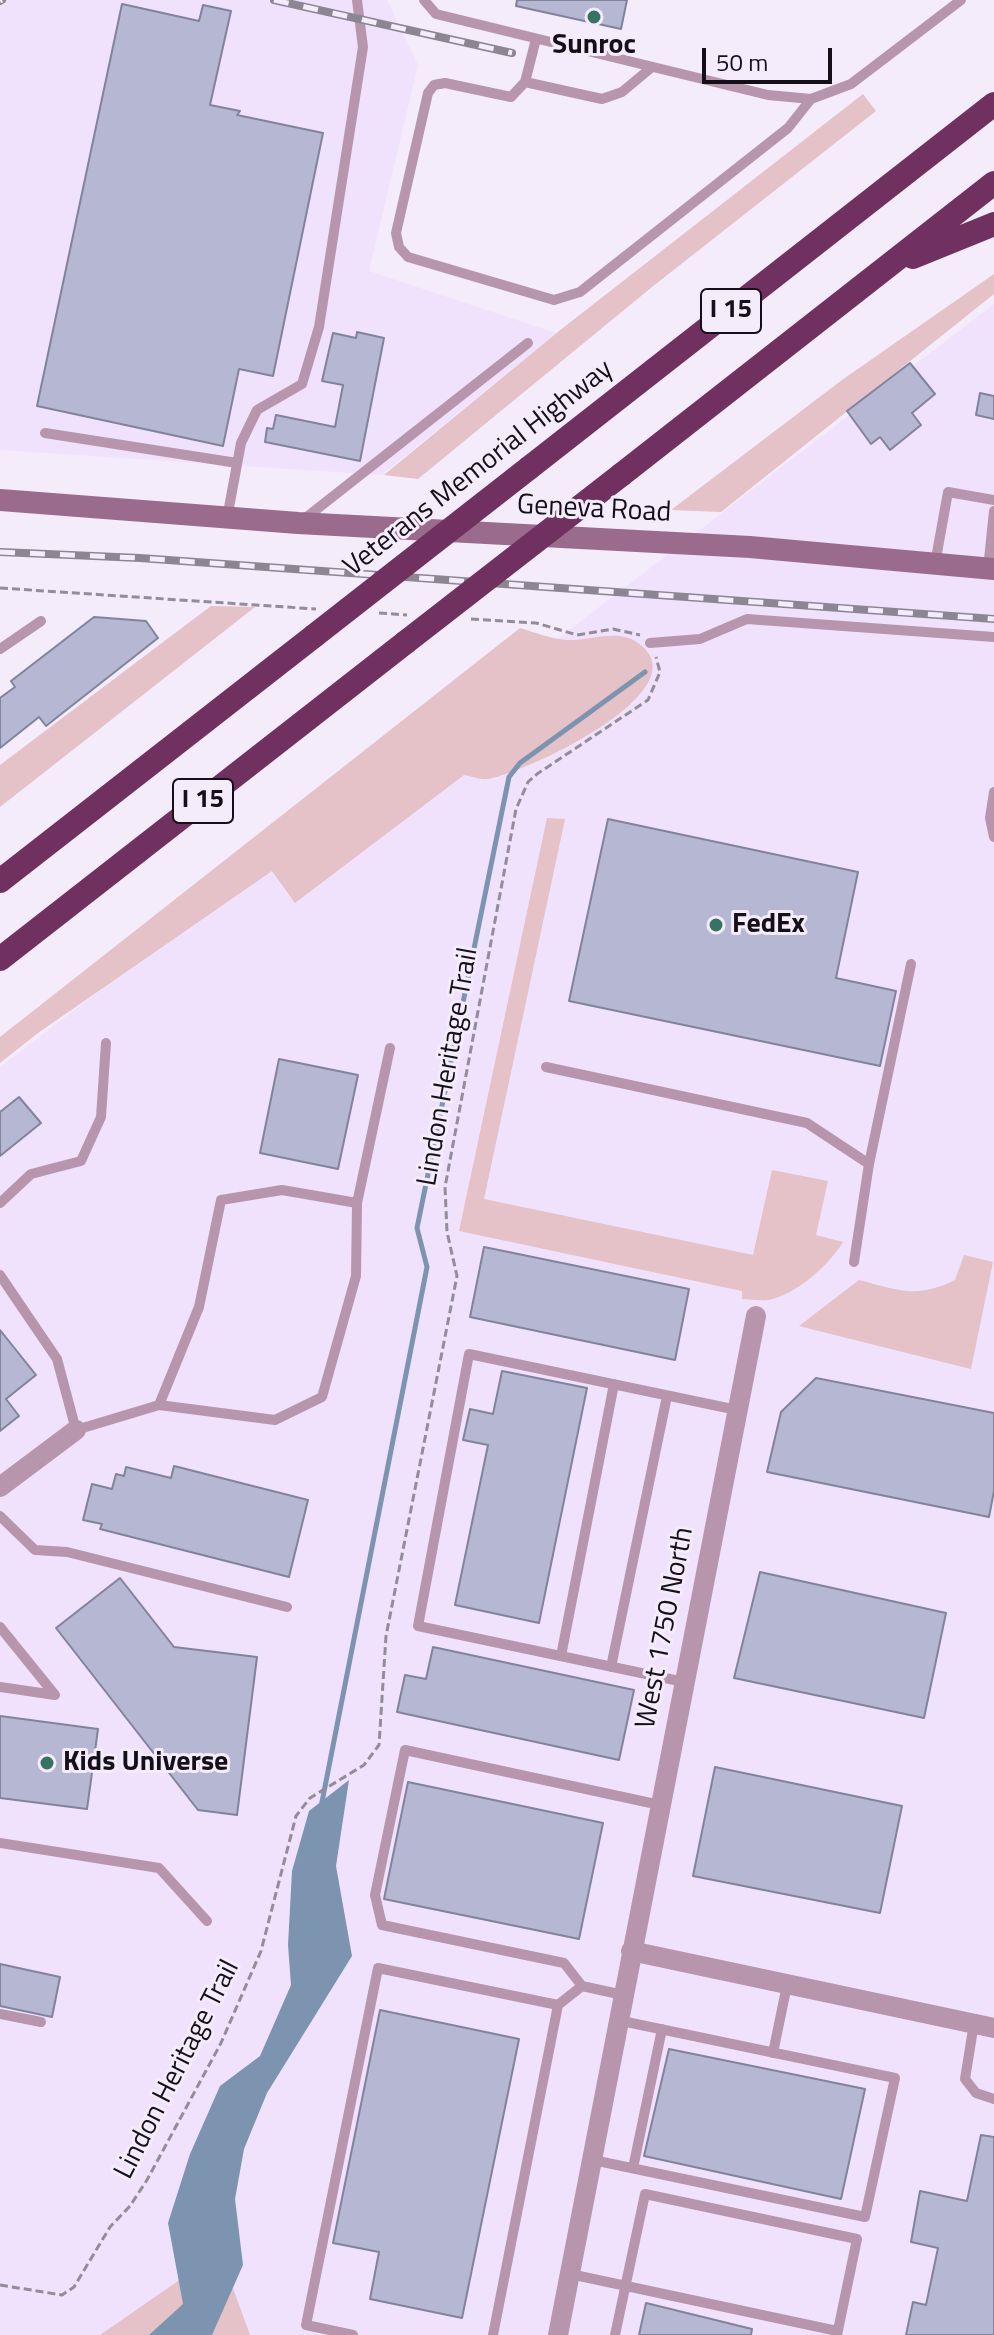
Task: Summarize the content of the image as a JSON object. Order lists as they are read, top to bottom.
{
  "streets": {
    "highway": ["I 15", "Veterans Memorial Highway"],
    "main road": ["Geneva Road"],
    "street": ["West 1750 North"],
    "path": ["Lindon Heritage Trail"]
  },
  "places": ["Sunroc", "FedEx", "Kids Universe"],
  "scale_bar": "50 m"
}
